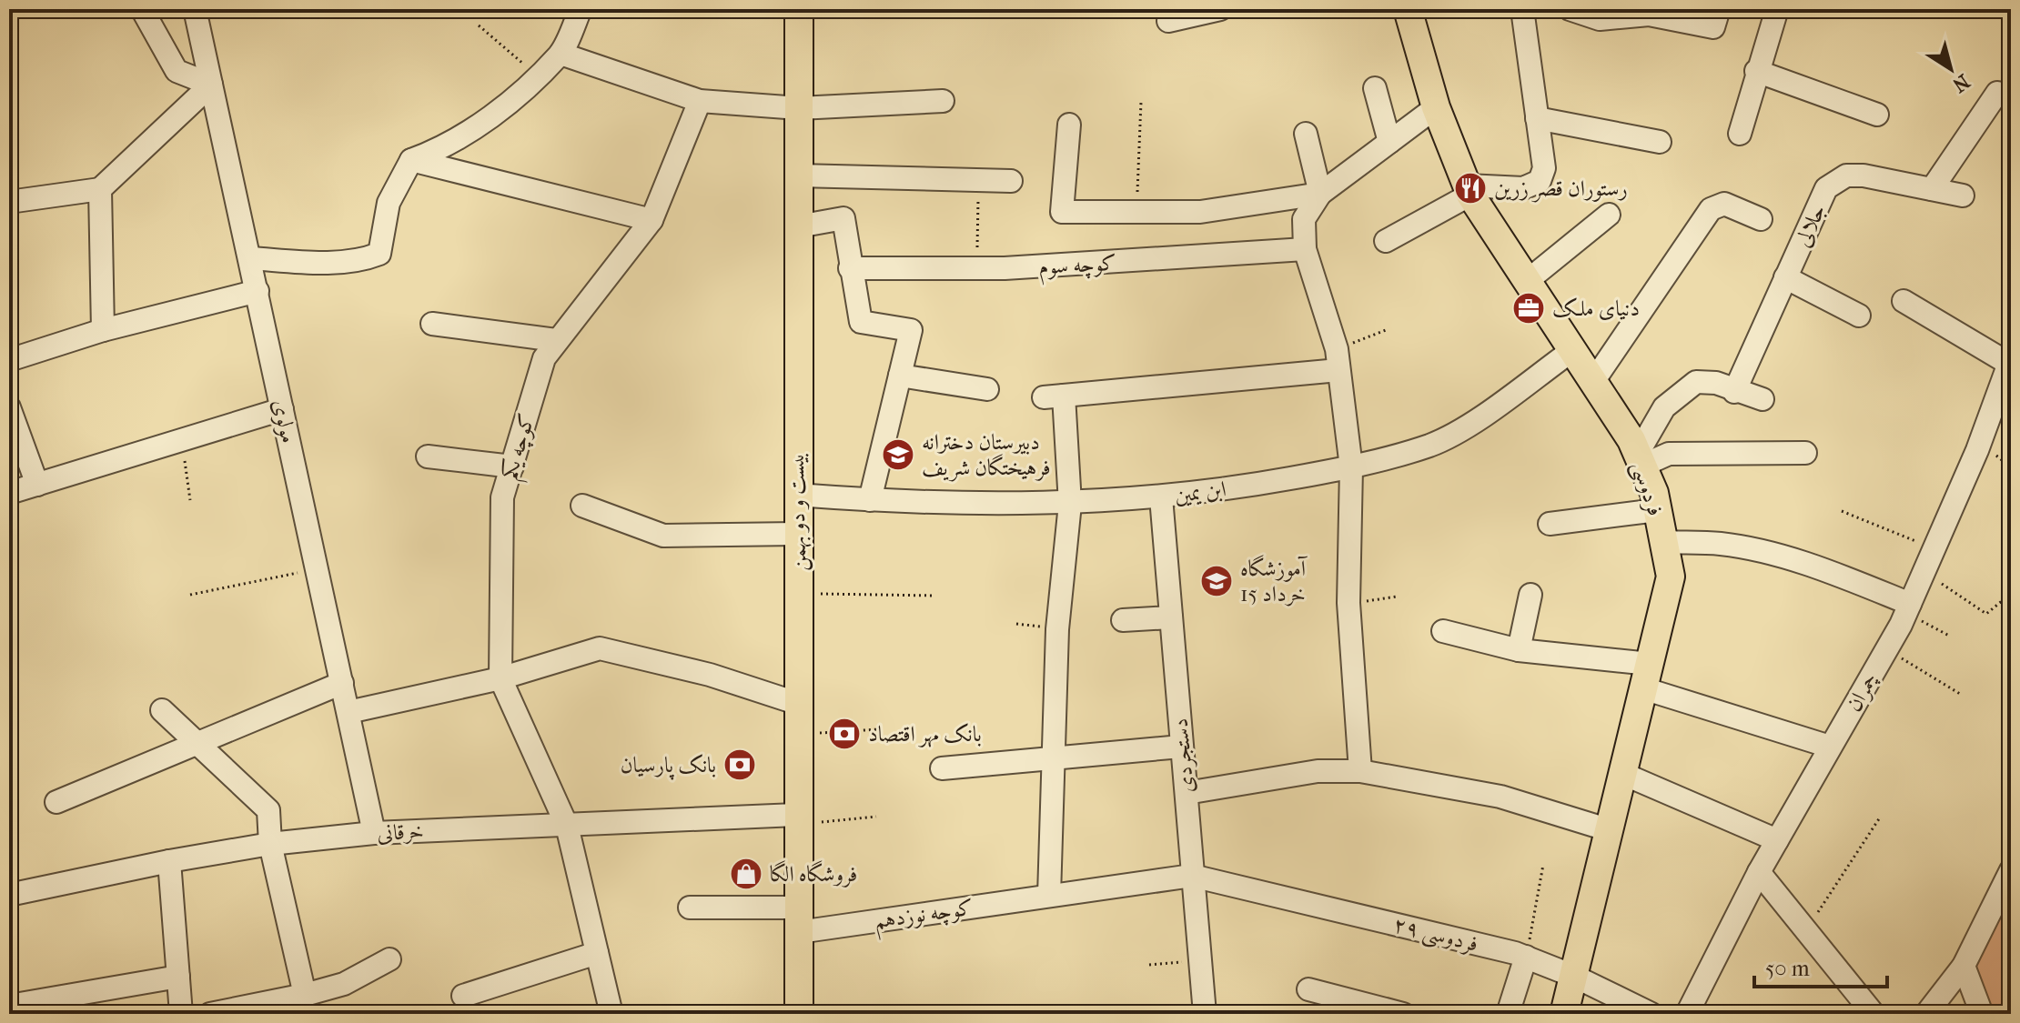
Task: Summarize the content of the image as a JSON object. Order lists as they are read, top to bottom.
{
  "streets": {
    "main road": ["فردوسی", "بیست و دو بهمن"],
    "street": [
      "جلالی",
      "کوچه سوم",
      "مولوی",
      "کوچه یکم",
      "ابن یمین",
      "چمران",
      "دستجردی",
      "خرقانی",
      "کوچه نوزدهم",
      "فردوسی ۲۹"
    ]
  },
  "crossings": [
    ["مولوی", "خرقانی"],
    ["کوچه یکم", "خرقانی"],
    ["فردوسی", "ابن یمین"],
    ["فردوسی", "فردوسی ۲۹"],
    ["ابن یمین", "بیست و دو بهمن"],
    ["ابن یمین", "دستجردی"],
    ["بیست و دو بهمن", "خرقانی"],
    ["بیست و دو بهمن", "کوچه نوزدهم"],
    ["دستجردی", "کوچه نوزدهم"],
    ["دستجردی", "فردوسی ۲۹"],
    ["کوچه نوزدهم", "فردوسی ۲۹"]
  ],
  "places": {
    "restaurant": ["رستوران قصر زرین"],
    "office": ["دنیای ملک"],
    "school or university": ["دبیرستان دخترانه فرهیختگان شریف", "آموزشگاه 15 خرداد"],
    "bank": ["بانک مهر اقتصاد", "بانک پارسیان"],
    "shop": ["فروشگاه الگا"]
  },
  "scale_bar": "50 m",
  "north": "bottom right"
}
